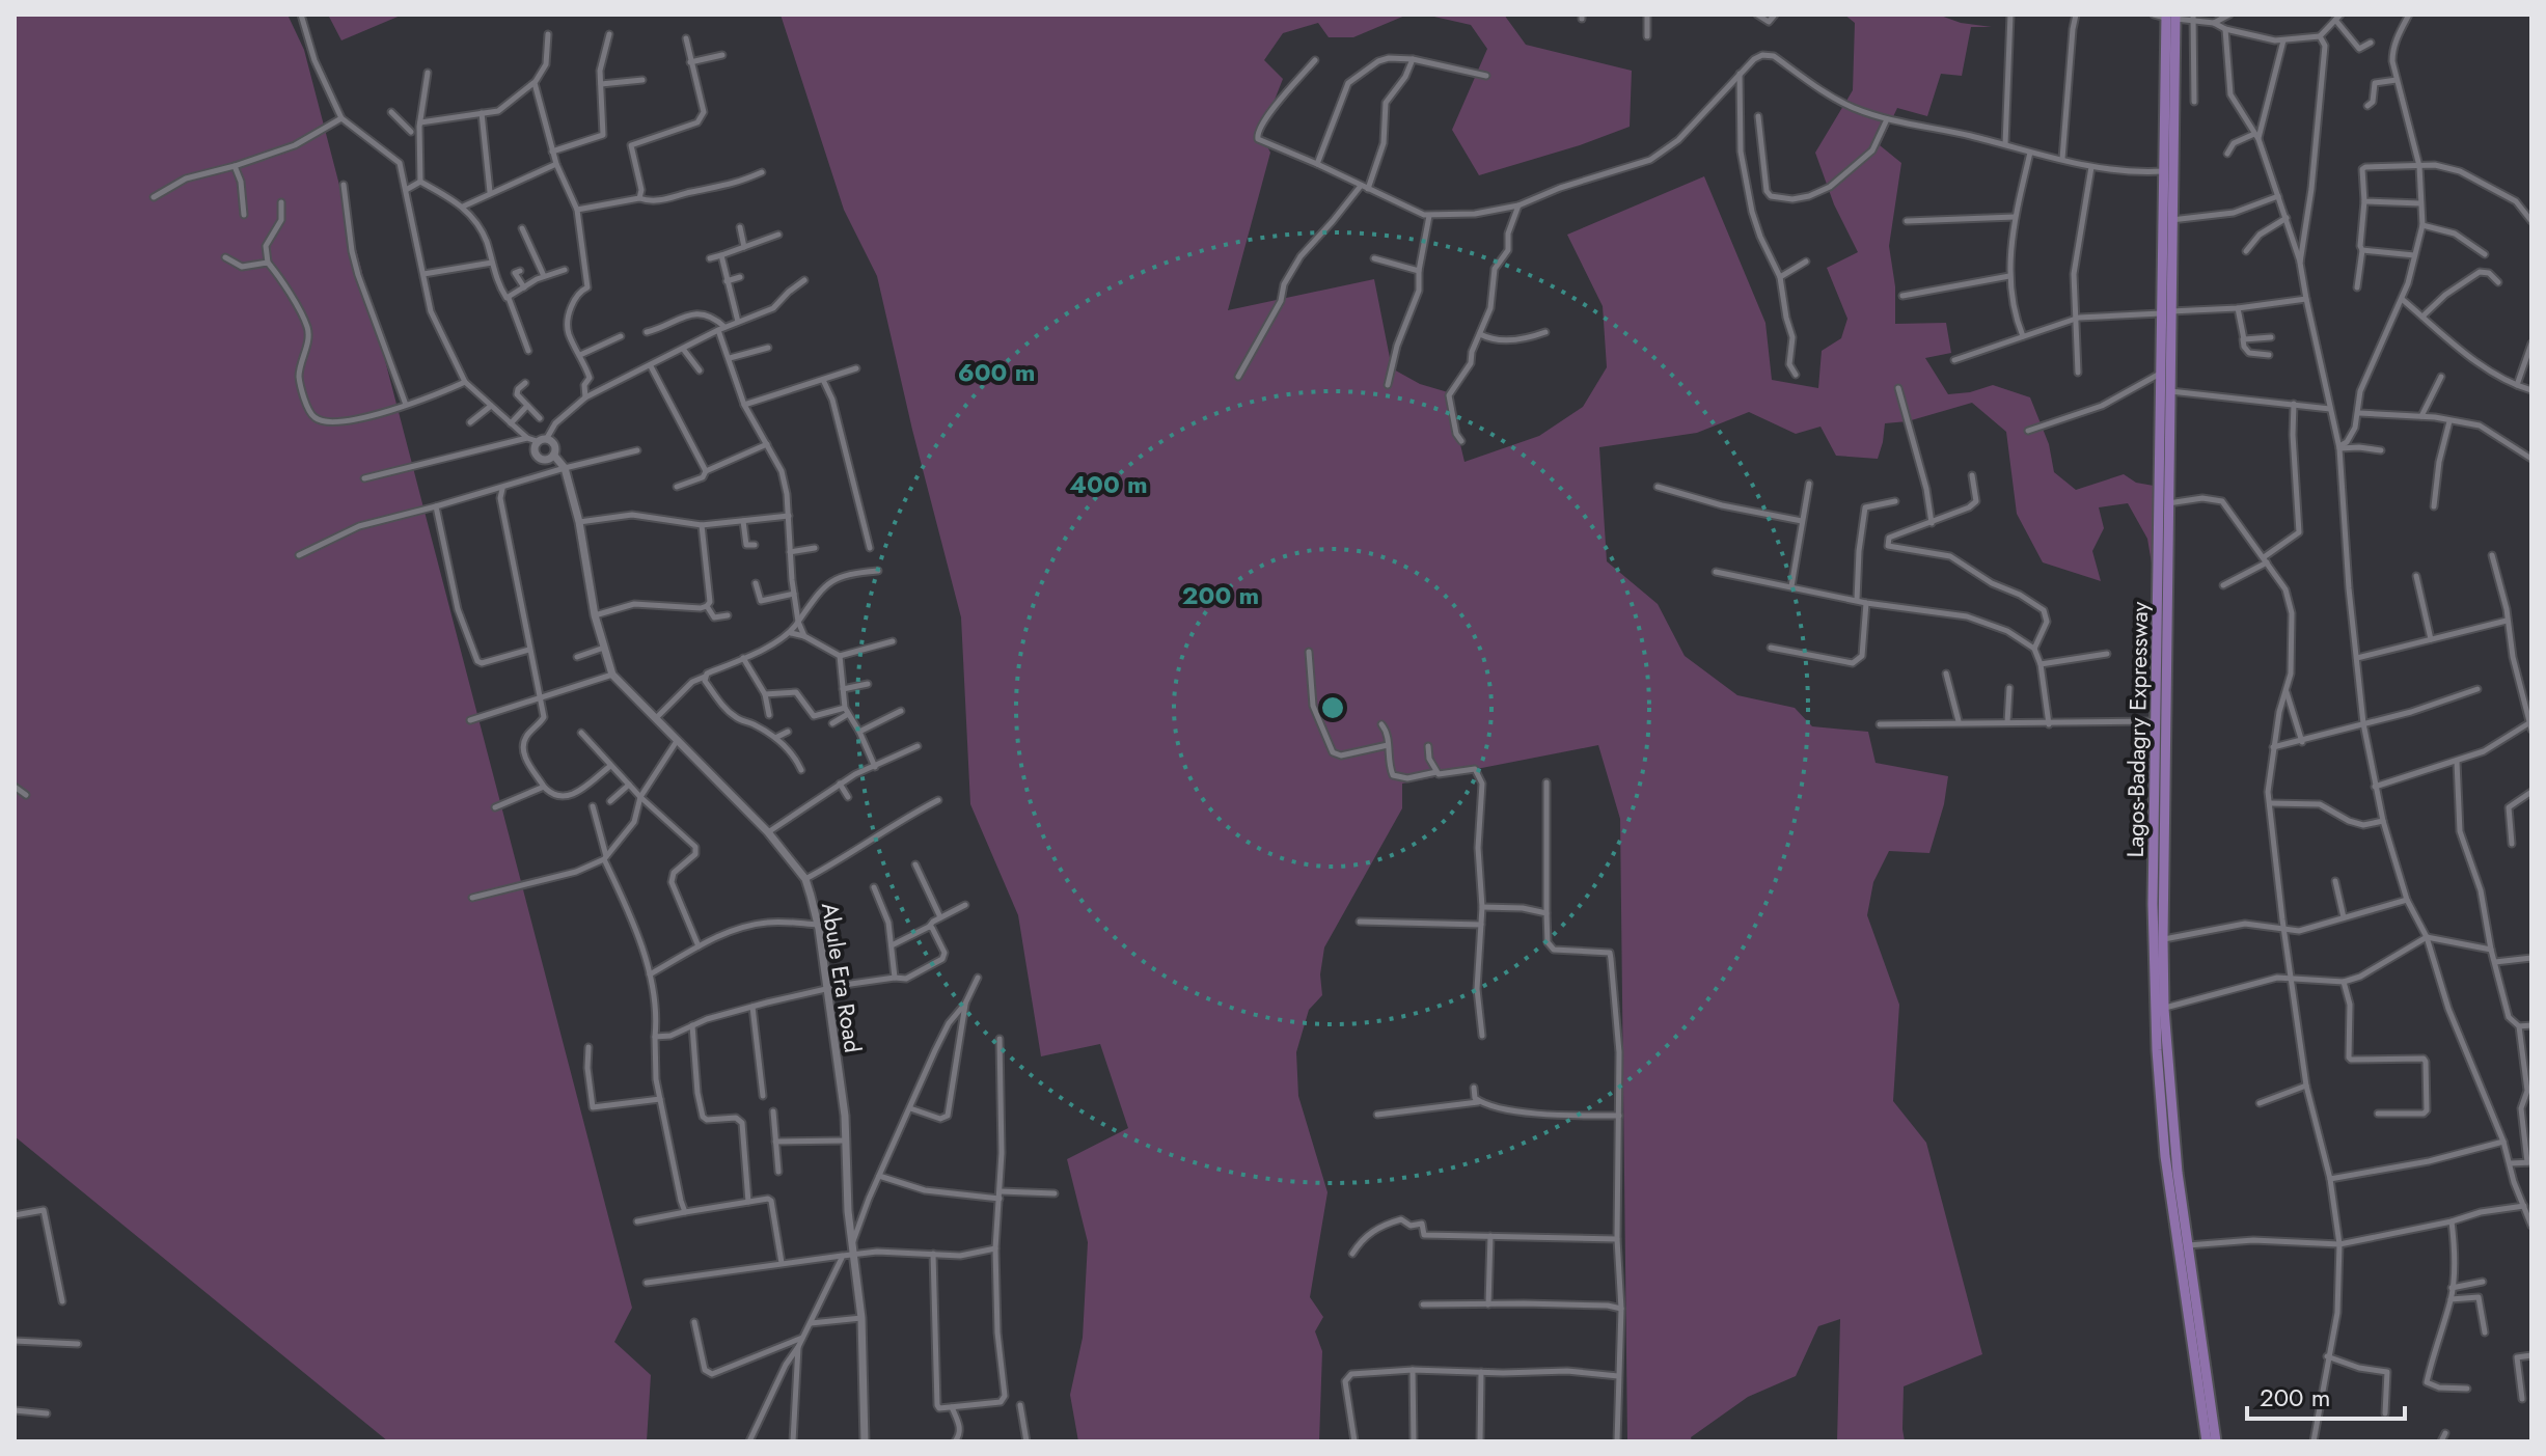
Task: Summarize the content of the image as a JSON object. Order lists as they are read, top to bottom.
{
  "streets": {
    "highway": ["Lagos-Badagry Expressway"],
    "street": ["Abule Era Road"]
  },
  "scale_bar": "200 m",
  "rings": ["600 m", "400 m", "200 m"]
}
